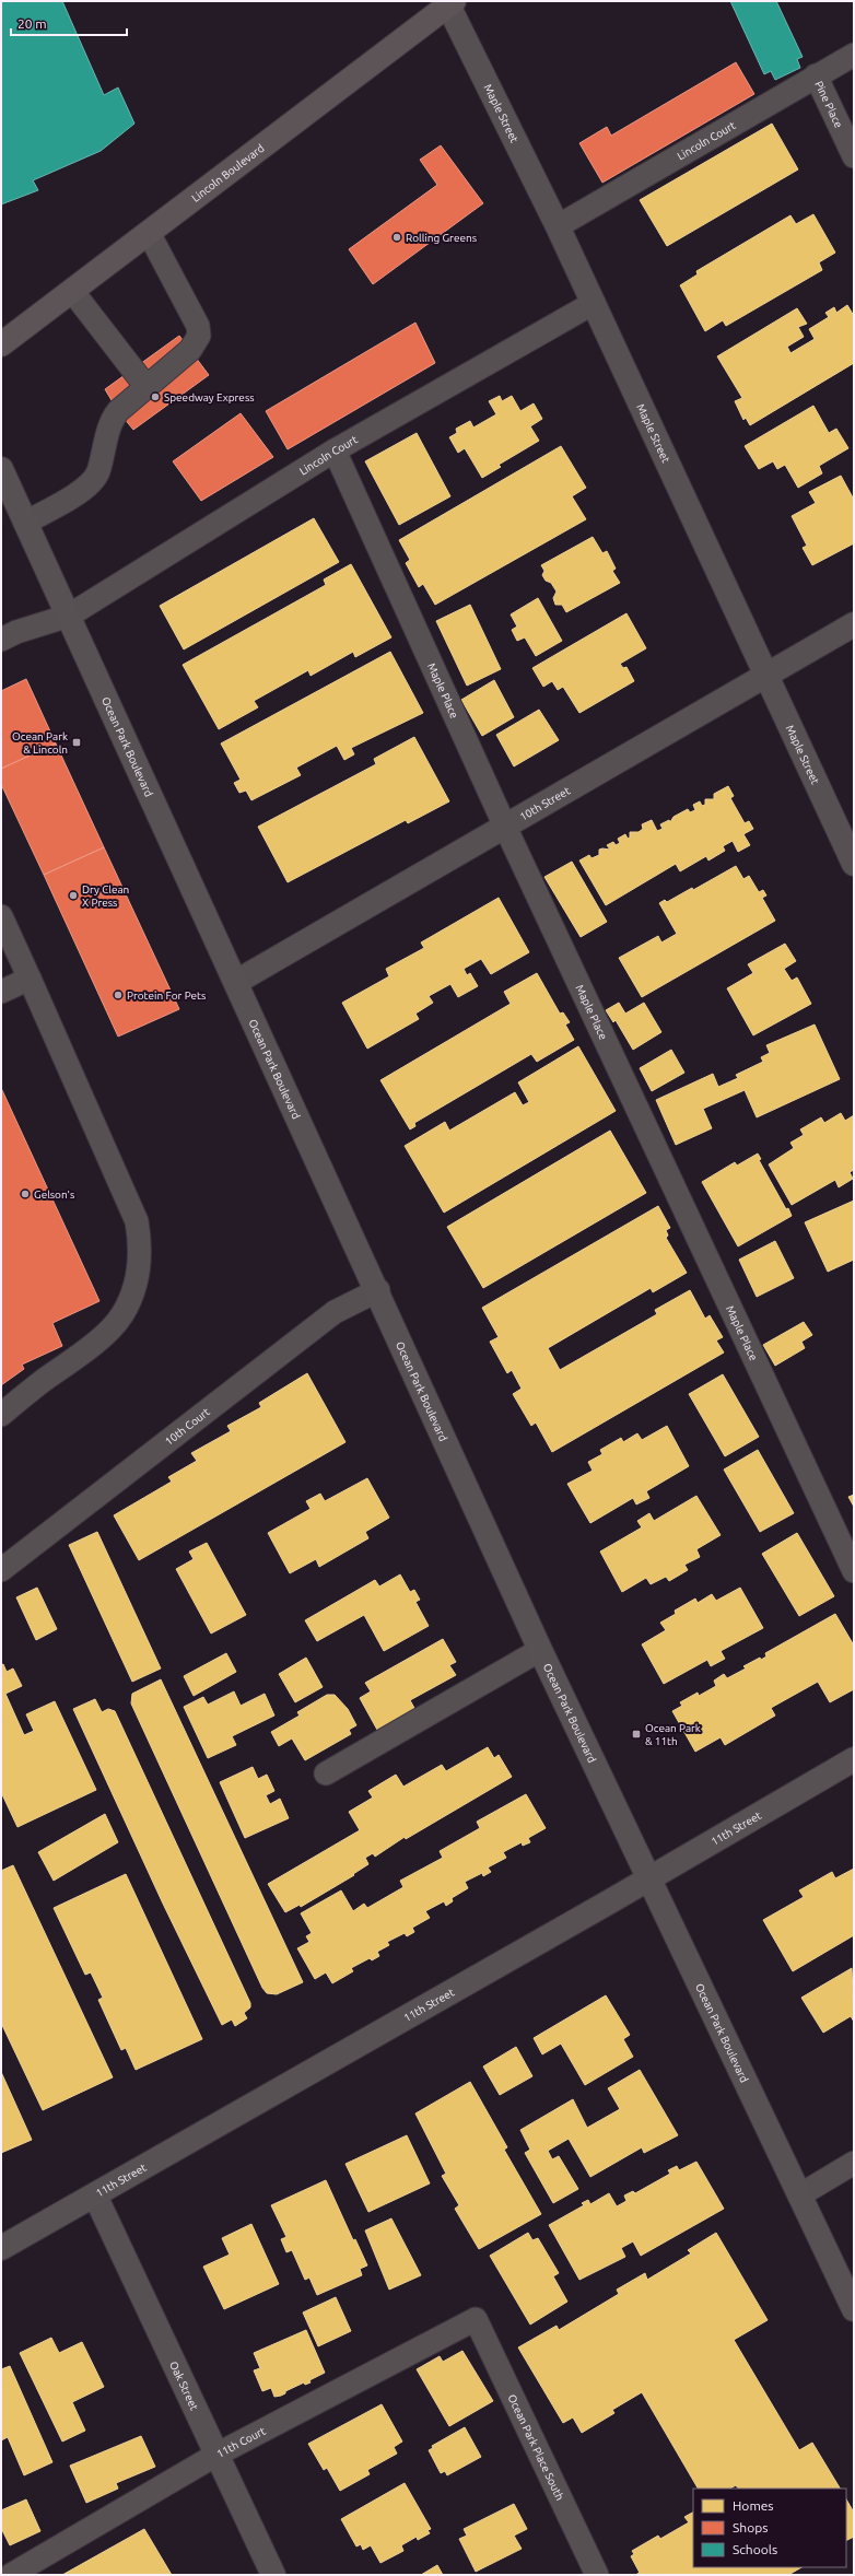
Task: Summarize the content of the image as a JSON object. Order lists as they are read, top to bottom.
{
  "streets": {
    "highway": ["Lincoln Boulevard"],
    "street": [
      "Maple Street",
      "Ocean Park Boulevard",
      "10th Street",
      "11th Street",
      "Oak Street"
    ],
    "lane": [
      "Pine Place",
      "Lincoln Court",
      "Maple Place",
      "10th Court",
      "11th Court",
      "Ocean Park Place South"
    ]
  },
  "crossings": [
    ["Pine Place", "Lincoln Court"],
    ["Maple Street", "Lincoln Court"],
    ["Maple Street", "Lincoln Boulevard"],
    ["Maple Street", "10th Street"],
    ["Lincoln Court", "Maple Place"],
    ["Lincoln Court", "Ocean Park Boulevard"],
    ["Maple Place", "10th Street"],
    ["Ocean Park Boulevard", "10th Street"],
    ["Ocean Park Boulevard", "10th Court"],
    ["Ocean Park Boulevard", "11th Street"],
    ["11th Street", "Oak Street"],
    ["Oak Street", "11th Court"],
    ["11th Court", "Ocean Park Place South"]
  ],
  "places": {
    "other": [
      "Rolling Greens",
      "Speedway Express",
      "Dry Clean X Press",
      "Protein For Pets",
      "Gelson's"
    ],
    "transit": ["Ocean Park & Lincoln", "Ocean Park & 11th"]
  },
  "legend": ["Homes", "Shops", "Schools"],
  "scale_bar": "20 m"
}
